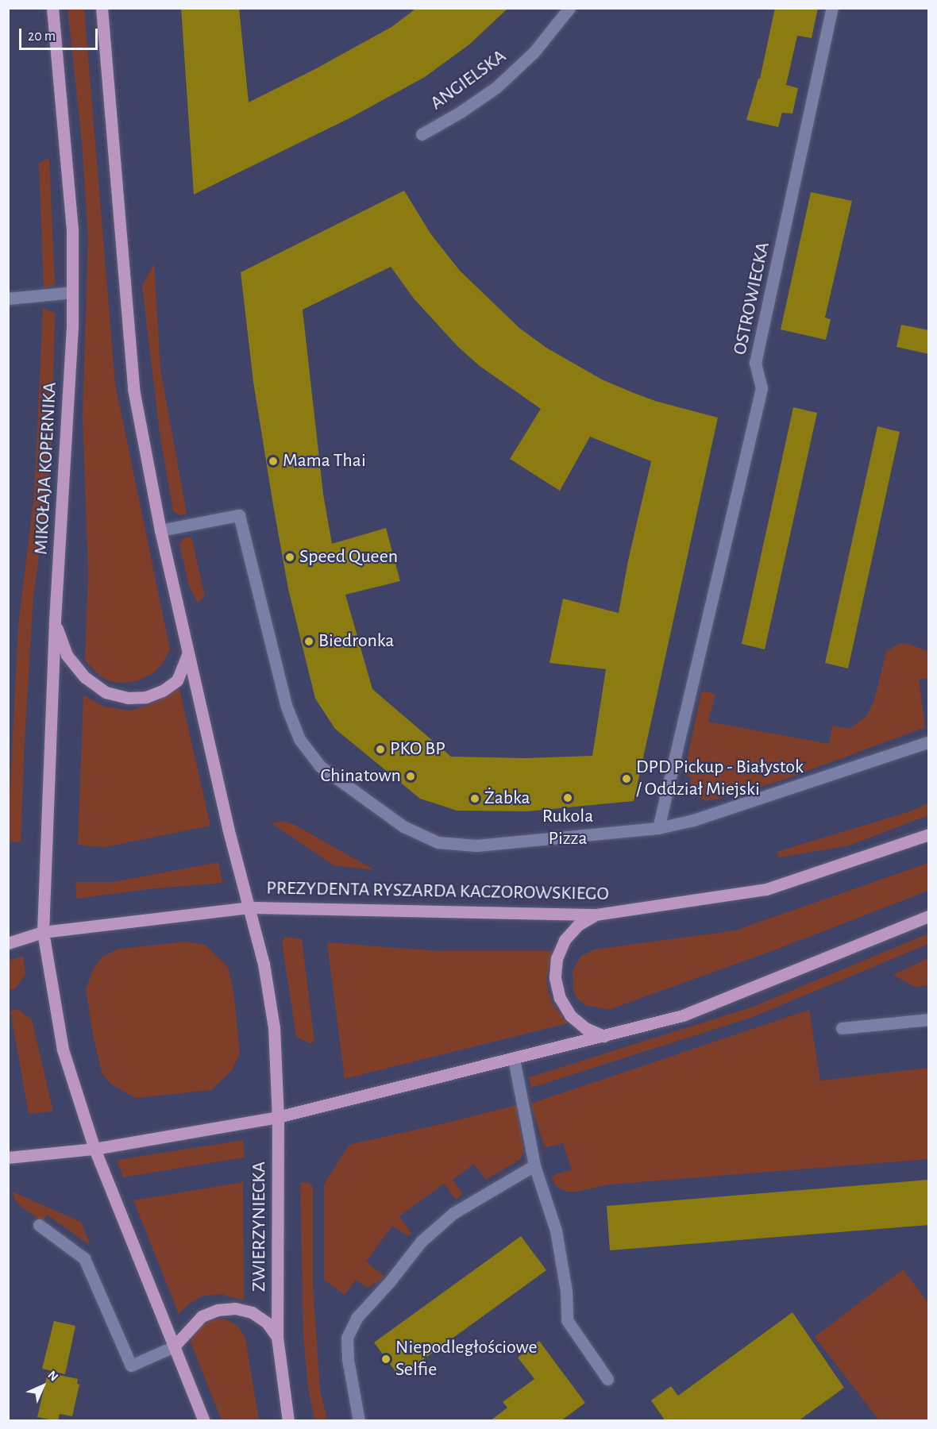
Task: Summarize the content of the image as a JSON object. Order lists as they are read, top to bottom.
{
  "streets": {
    "main road": ["MIKOŁAJA KOPERNIKA", "PREZYDENTA RYSZARDA KACZOROWSKIEGO", "ZWIERZYNIECKA"],
    "street": ["ANGIELSKA", "OSTROWIECKA"]
  },
  "crossings": [
    ["MIKOŁAJA KOPERNIKA", "PREZYDENTA RYSZARDA KACZOROWSKIEGO"],
    ["PREZYDENTA RYSZARDA KACZOROWSKIEGO", "ZWIERZYNIECKA"]
  ],
  "places": [
    "Mama Thai",
    "Speed Queen",
    "Biedronka",
    "PKO BP",
    "Chinatown",
    "DPD Pickup - Białystok / Oddział Miejski",
    "Rukola Pizza",
    "Żabka",
    "Niepodległościowe Selfie"
  ],
  "scale_bar": "20 m",
  "north": "top right"
}
